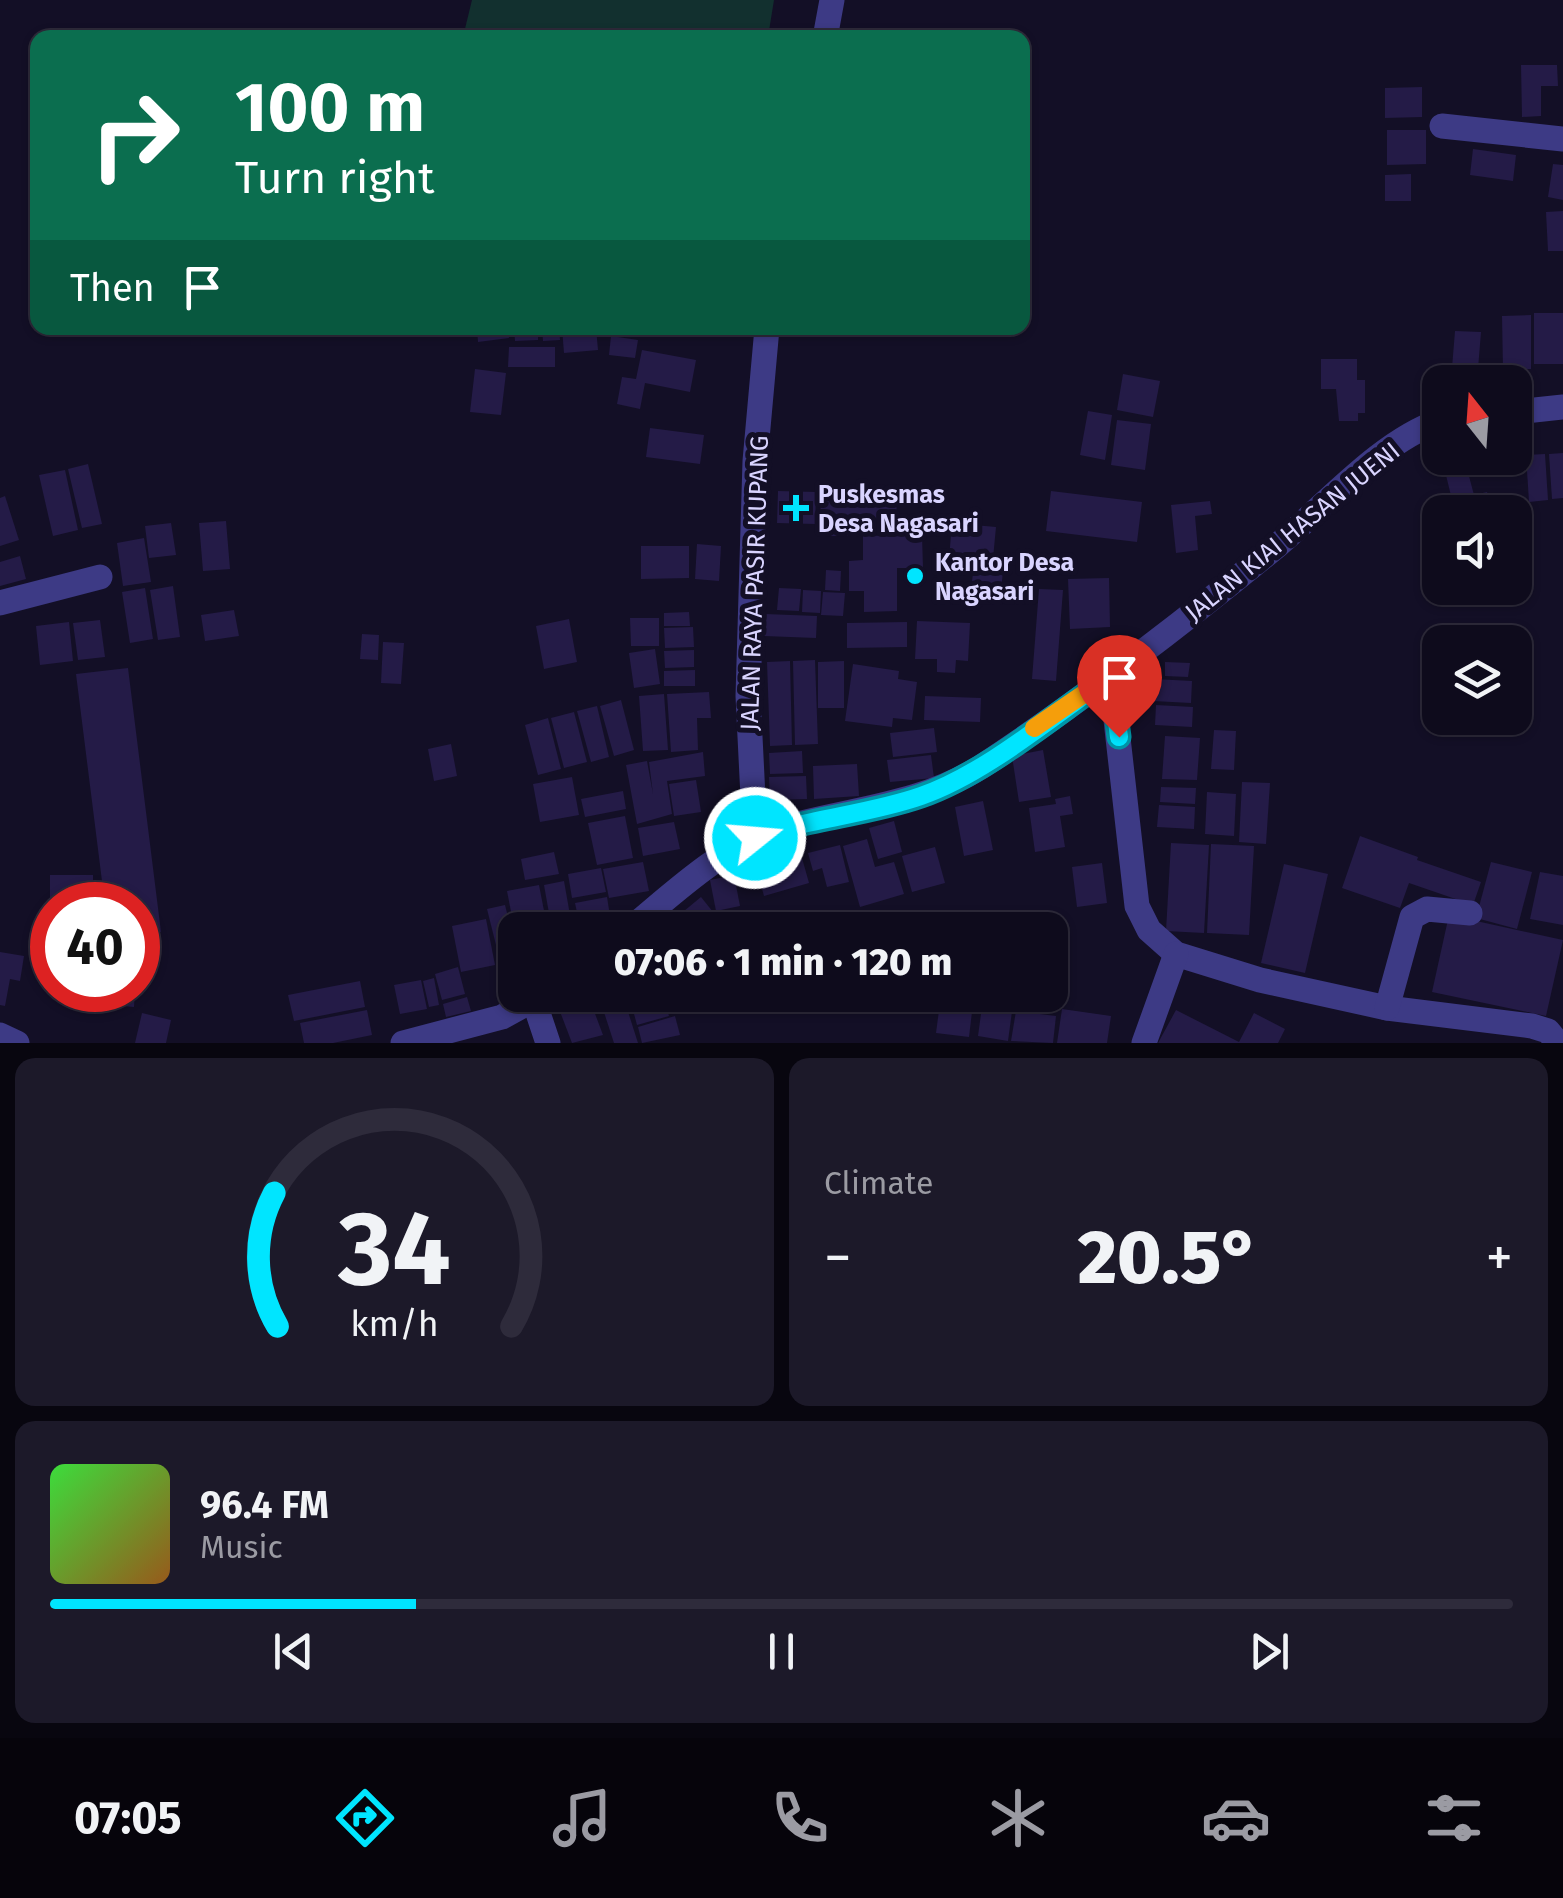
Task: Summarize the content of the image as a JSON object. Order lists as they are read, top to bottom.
{
  "streets": {
    "street": ["JALAN KIAI HASAN JUENI", "JALAN RAYA PASIR KUPANG"]
  },
  "crossings": [
    ["JALAN KIAI HASAN JUENI", "JALAN RAYA PASIR KUPANG"]
  ],
  "places": {
    "health": ["Puskesmas Desa Nagasari"],
    "other": ["Kantor Desa Nagasari"]
  },
  "north": "top",
  "page": {
    "turn": ["100 m", "Turn right"],
    "then": "Then",
    "limit": "40",
    "trip": "07:06 · 1 min · 120 m",
    "tile": "Climate",
    "heat": ["−", "20.5°", "+"],
    "song": ["96.4 FM", "Music"],
    "tabs": "07:05",
    "gauge": ["34", "km/h"]
  }
}
